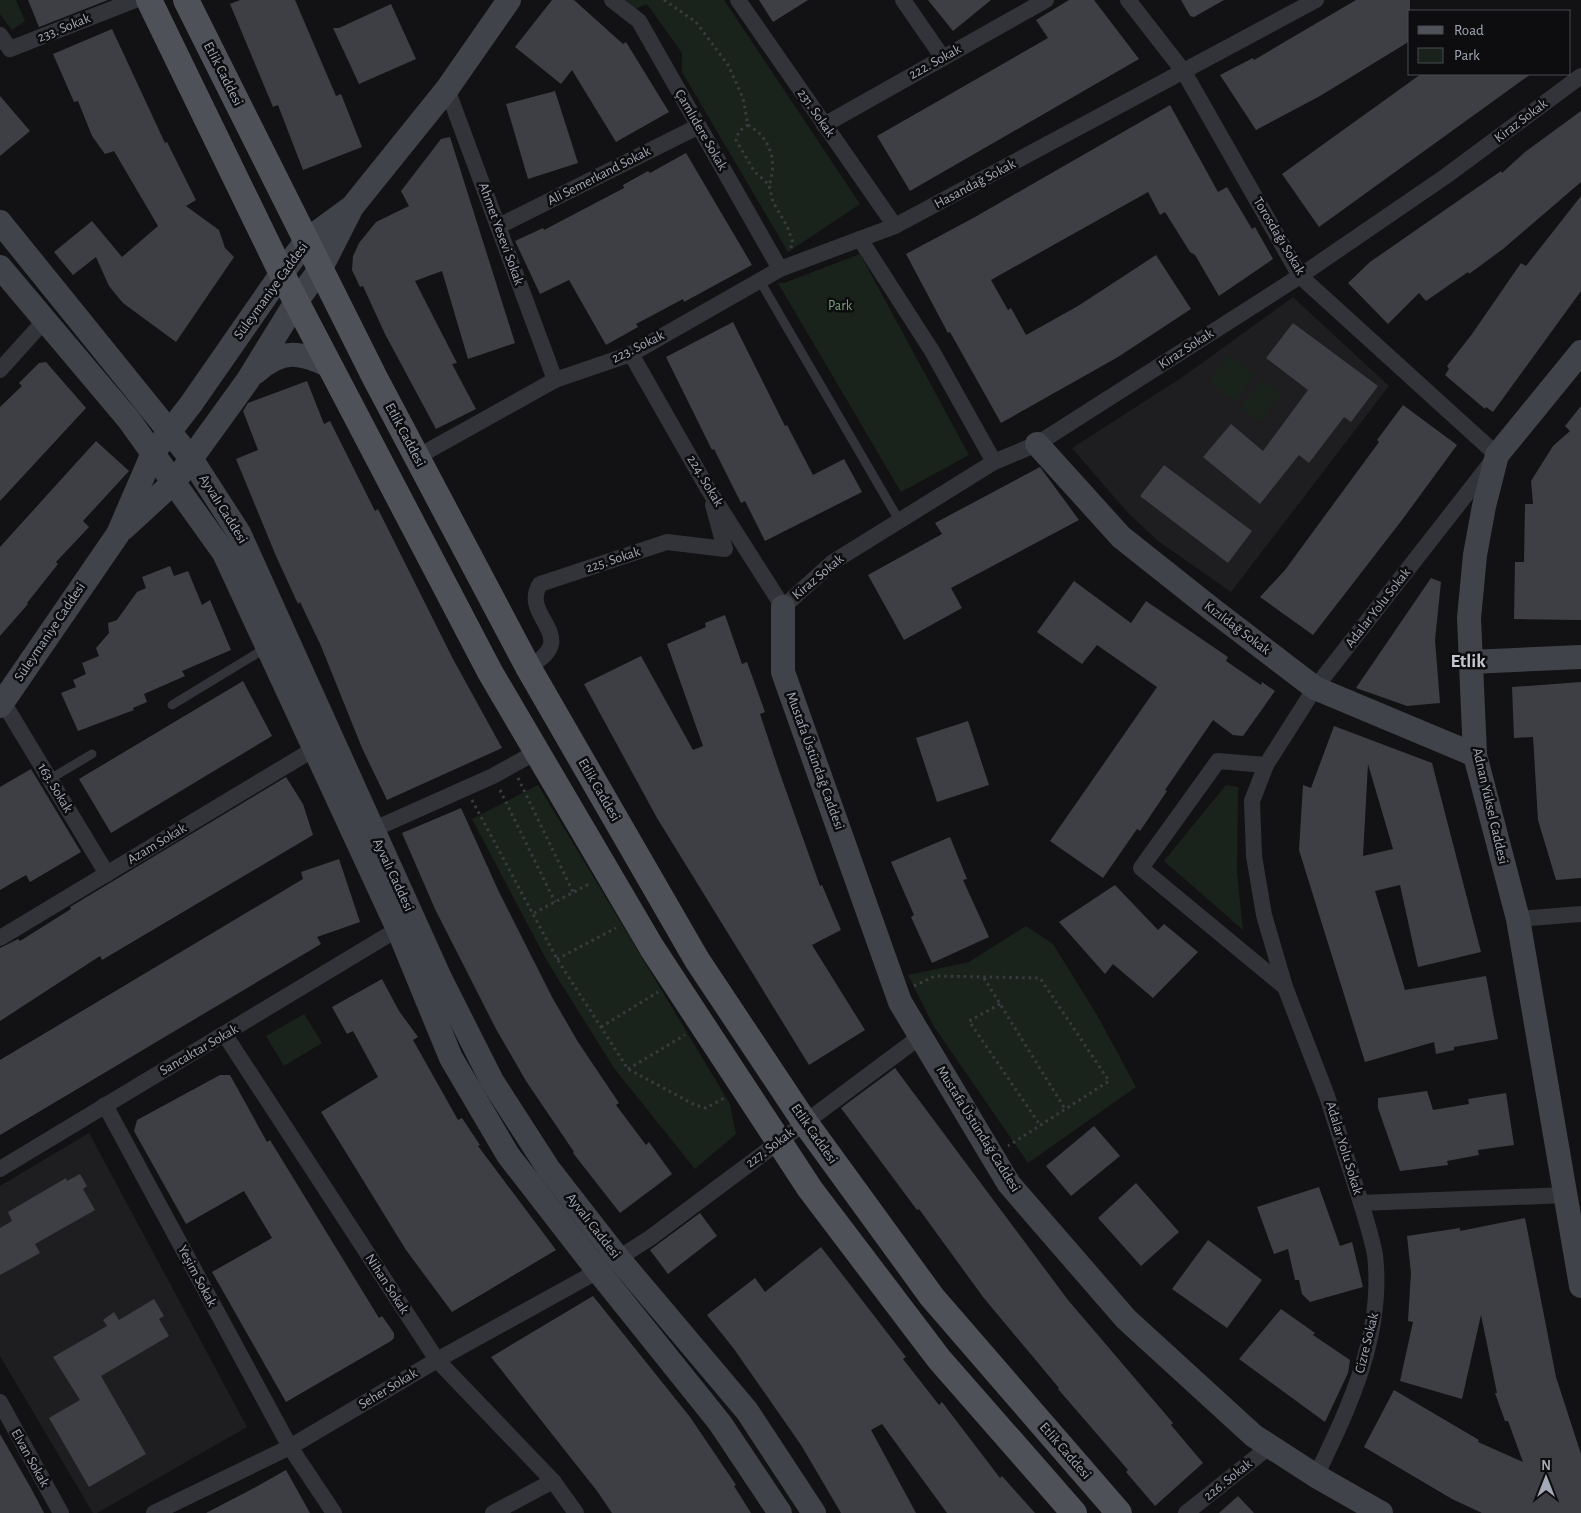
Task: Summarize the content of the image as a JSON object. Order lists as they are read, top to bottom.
{
  "streets": {
    "main road": [
      "Etlik Caddesi",
      "Süleymaniye Caddesi",
      "Ayvalı Caddesi",
      "Kızıldağ Sokak",
      "Mustafa Üstündağ Caddesi",
      "Adnan Yüksel Caddesi"
    ],
    "street": [
      "233. Sokak",
      "222. Sokak",
      "231. Sokak",
      "Kiraz Sokak",
      "Çamlıdere Sokak",
      "Ali Semerkand Sokak",
      "Hasandağ Sokak",
      "Ahmet Yesevi Sokak",
      "Torosdağı Sokak",
      "223. Sokak",
      "224. Sokak",
      "225. Sokak",
      "Adalar Yolu Sokak",
      "163. Sokak",
      "Azam Sokak",
      "Sancaktar Sokak",
      "227. Sokak",
      "Yeşim Sokak",
      "Nihan Sokak",
      "Cizre Sokak",
      "Seher Sokak",
      "Elvan Sokak",
      "226. Sokak"
    ]
  },
  "crossings": [
    ["222. Sokak", "231. Sokak"],
    ["Etlik Caddesi", "Süleymaniye Caddesi"],
    ["Etlik Caddesi", "223. Sokak"],
    ["Etlik Caddesi", "225. Sokak"],
    ["Etlik Caddesi", "227. Sokak"],
    ["231. Sokak", "Hasandağ Sokak"],
    ["Kiraz Sokak", "Torosdağı Sokak"],
    ["Kiraz Sokak", "224. Sokak"],
    ["Kiraz Sokak", "Kızıldağ Sokak"],
    ["Kiraz Sokak", "Mustafa Üstündağ Caddesi"],
    ["Çamlıdere Sokak", "Ali Semerkand Sokak"],
    ["Çamlıdere Sokak", "223. Sokak"],
    ["Ali Semerkand Sokak", "Ahmet Yesevi Sokak"],
    ["Hasandağ Sokak", "Torosdağı Sokak"],
    ["Hasandağ Sokak", "223. Sokak"],
    ["Ahmet Yesevi Sokak", "Süleymaniye Caddesi"],
    ["Ahmet Yesevi Sokak", "223. Sokak"],
    ["Torosdağı Sokak", "Adalar Yolu Sokak"],
    ["Torosdağı Sokak", "Adnan Yüksel Caddesi"],
    ["Süleymaniye Caddesi", "Ayvalı Caddesi"],
    ["Süleymaniye Caddesi", "163. Sokak"],
    ["223. Sokak", "224. Sokak"],
    ["224. Sokak", "225. Sokak"],
    ["224. Sokak", "Mustafa Üstündağ Caddesi"],
    ["Ayvalı Caddesi", "Azam Sokak"],
    ["Ayvalı Caddesi", "Sancaktar Sokak"],
    ["Ayvalı Caddesi", "227. Sokak"],
    ["Ayvalı Caddesi", "Seher Sokak"],
    ["Adalar Yolu Sokak", "Kızıldağ Sokak"],
    ["Adalar Yolu Sokak", "Adnan Yüksel Caddesi"],
    ["Adalar Yolu Sokak", "Cizre Sokak"],
    ["Kızıldağ Sokak", "Adnan Yüksel Caddesi"],
    ["Mustafa Üstündağ Caddesi", "227. Sokak"],
    ["Mustafa Üstündağ Caddesi", "Cizre Sokak"],
    ["Mustafa Üstündağ Caddesi", "226. Sokak"],
    ["163. Sokak", "Azam Sokak"],
    ["Sancaktar Sokak", "Yeşim Sokak"],
    ["Sancaktar Sokak", "Nihan Sokak"],
    ["227. Sokak", "Seher Sokak"],
    ["Yeşim Sokak", "Seher Sokak"],
    ["Nihan Sokak", "Seher Sokak"]
  ],
  "districts": ["Etlik"],
  "parks": ["Park"],
  "legend": ["Road", "Park"],
  "north": "top"
}
